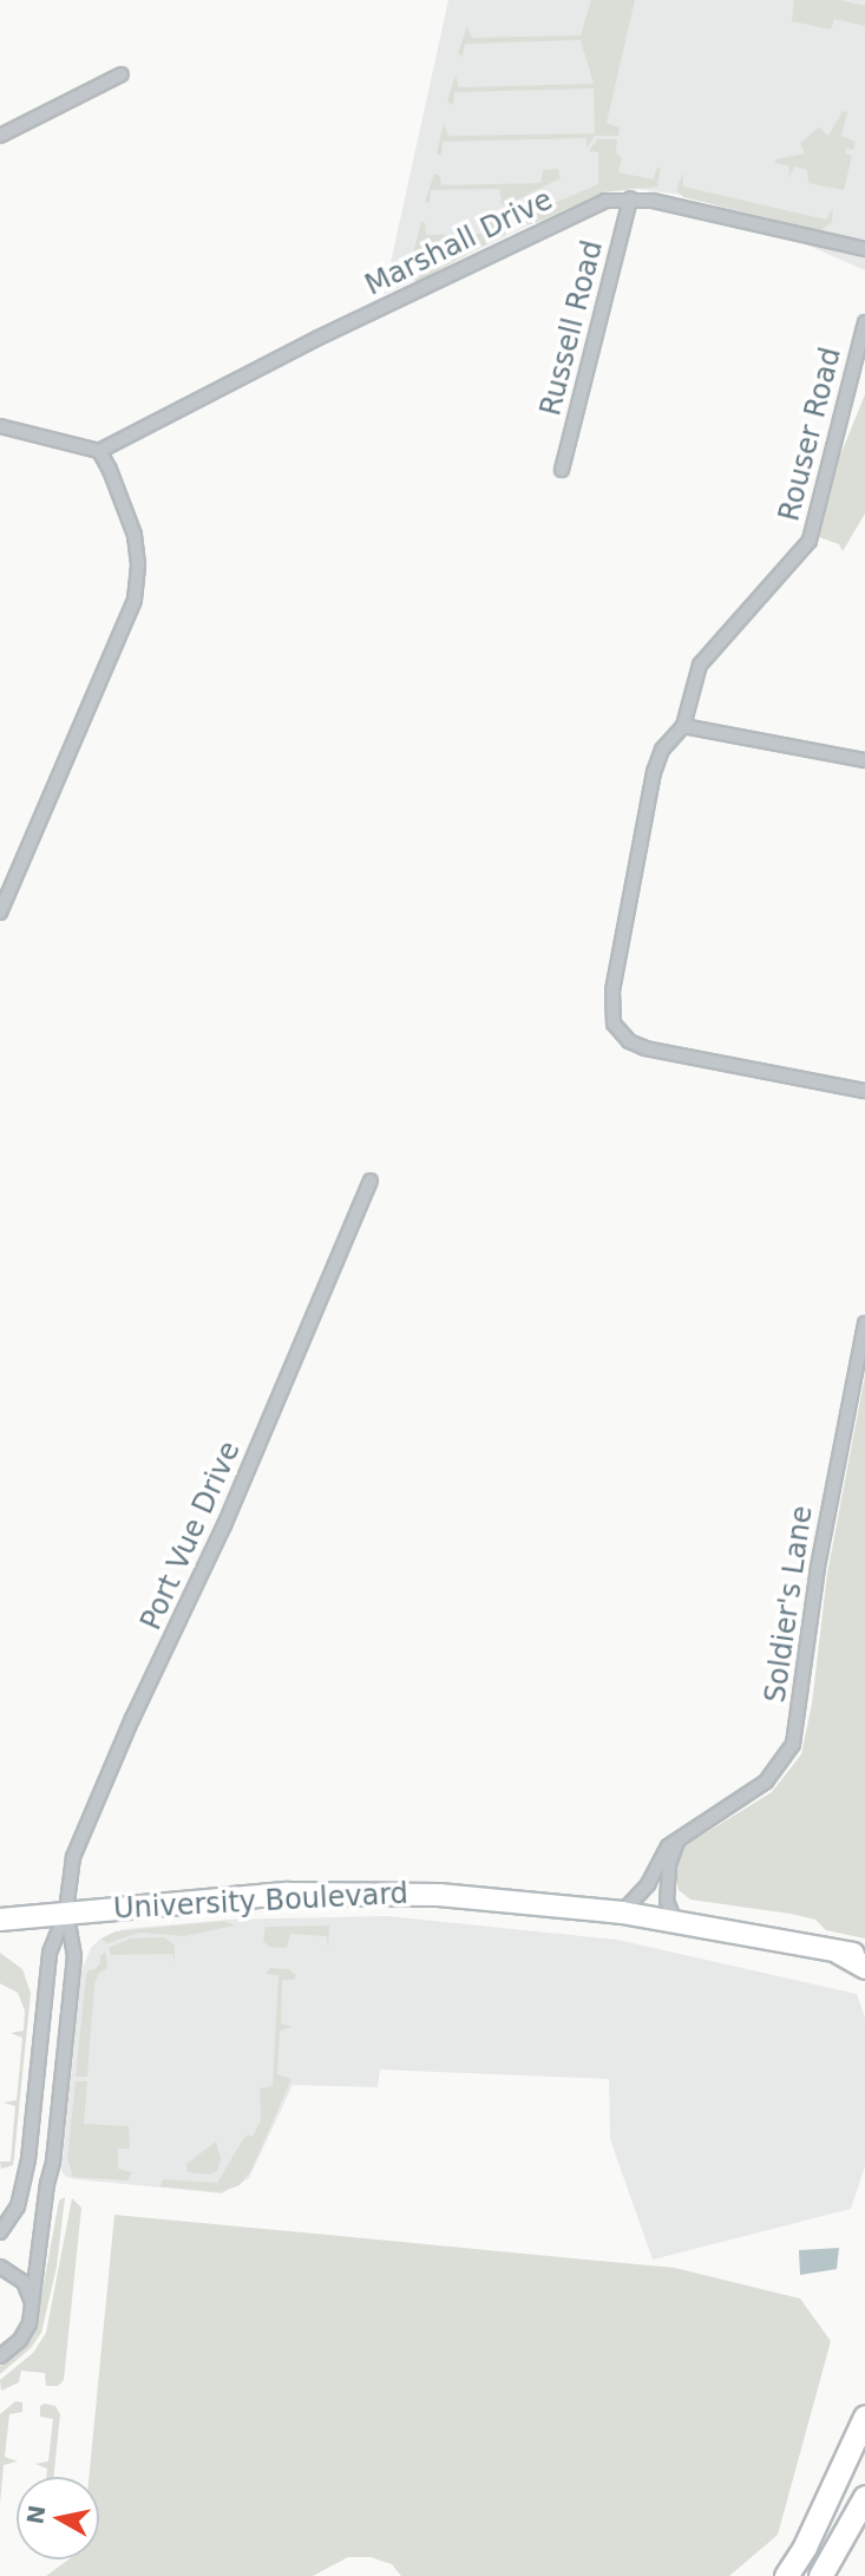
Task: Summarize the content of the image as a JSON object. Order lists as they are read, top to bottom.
{
  "streets": {
    "main road": ["University Boulevard"],
    "street": [
      "Marshall Drive",
      "Russell Road",
      "Rouser Road",
      "Port Vue Drive",
      "Soldier's Lane"
    ]
  },
  "crossings": [
    ["Marshall Drive", "Russell Road"],
    ["Port Vue Drive", "University Boulevard"],
    ["Soldier's Lane", "University Boulevard"]
  ],
  "north": "left"
}
